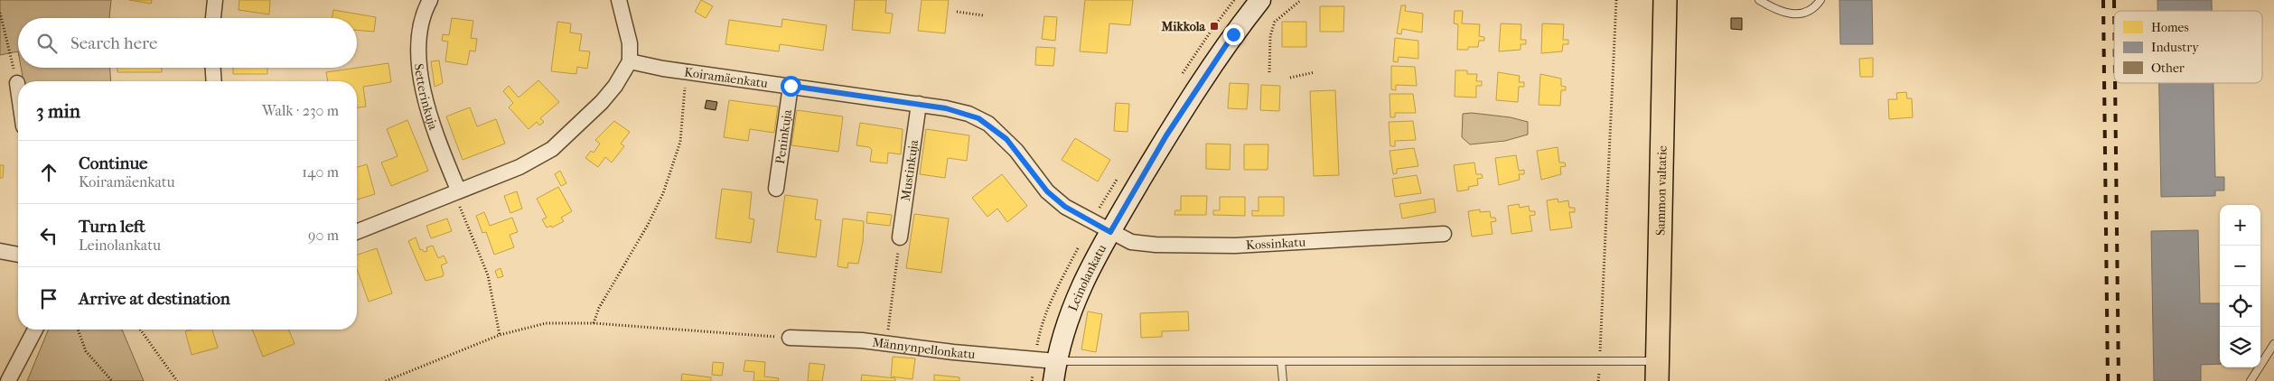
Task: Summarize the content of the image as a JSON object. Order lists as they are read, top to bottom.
{
  "streets": {
    "main road": ["Sammon valtatie"],
    "street": [
      "Koiramäenkatu",
      "Setterinkuja",
      "Peninkuja",
      "Mustinkuja",
      "Kossinkatu",
      "Leinolankatu",
      "Männynpellonkatu"
    ]
  },
  "crossings": [
    ["Koiramäenkatu", "Peninkuja"],
    ["Koiramäenkatu", "Mustinkuja"],
    ["Koiramäenkatu", "Kossinkatu"],
    ["Koiramäenkatu", "Leinolankatu"],
    ["Kossinkatu", "Leinolankatu"],
    ["Leinolankatu", "Männynpellonkatu"]
  ],
  "places": {
    "transit": ["Mikkola"]
  },
  "legend": ["Homes", "Industry", "Other"],
  "page": {
    "search": "Search here",
    "heading": ["3 min", "Walk · 230 m"],
    "list": [
      ["Continue", "Koiramäenkatu", "140 m"],
      ["Turn left", "Leinolankatu", "90 m"],
      "Arrive at destination"
    ],
    "map_buttons": ["+", "−"]
  }
}
